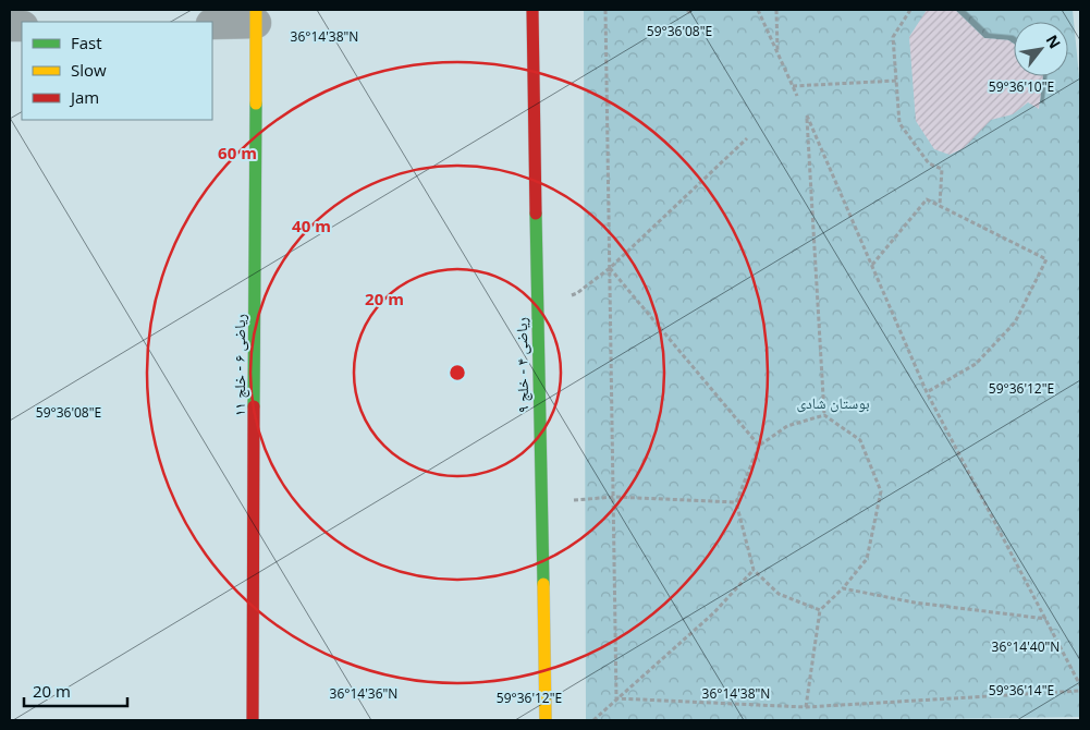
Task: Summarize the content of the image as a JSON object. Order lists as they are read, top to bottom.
{
  "streets": {
    "street": ["ریاضی ۶ - خلج ۱۱", "ریاضی ۴ - خلج ۹"]
  },
  "parks": ["بوستان شادی"],
  "legend": ["Fast", "Slow", "Jam"],
  "scale_bar": "20 m",
  "north": "top right",
  "coordinates": [
    "59°36'08\"E",
    "36°14'38\"N",
    "59°36'10\"E",
    "59°36'12\"E",
    "36°14'40\"N",
    "59°36'14\"E",
    "36°14'36\"N"
  ],
  "rings": ["60 m", "40 m", "20 m"]
}
